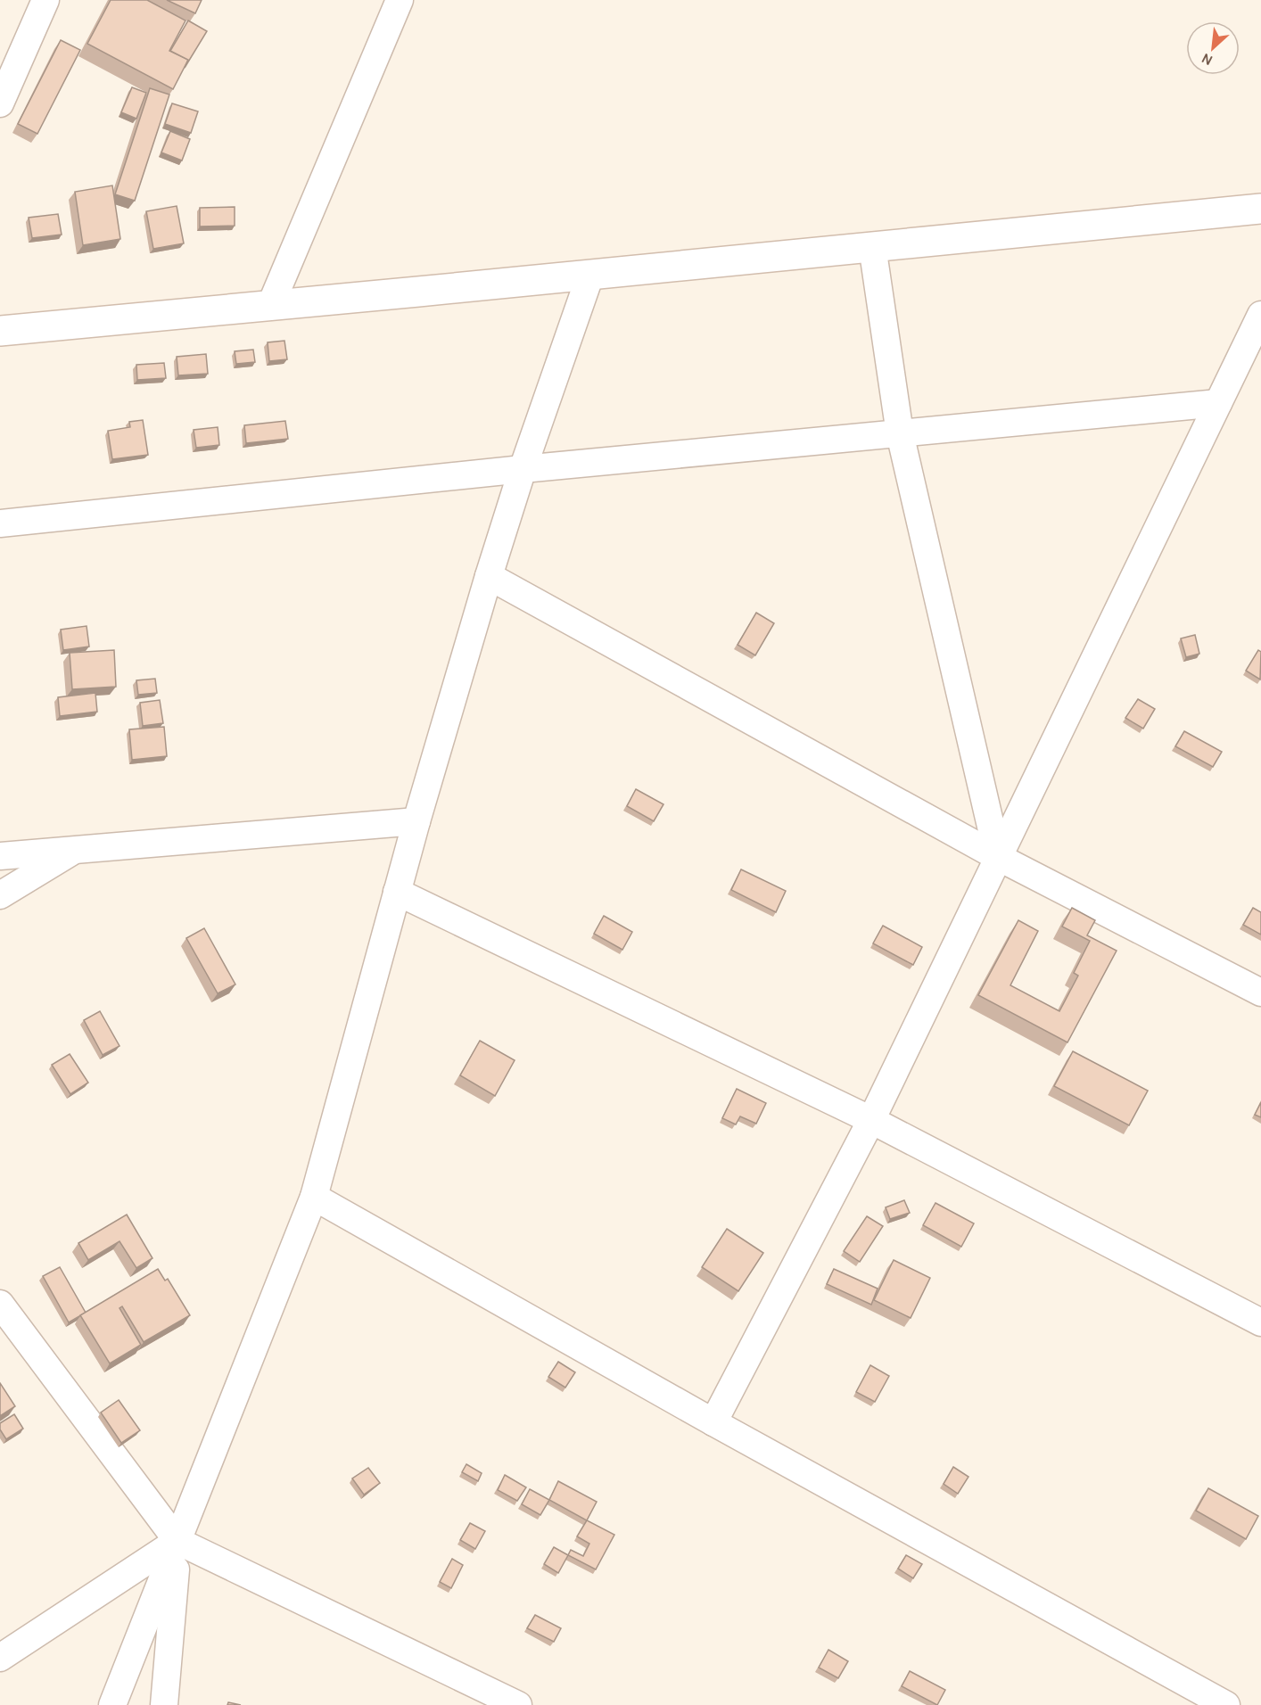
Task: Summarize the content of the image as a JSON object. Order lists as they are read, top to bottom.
{
  "north": "bottom left"
}
